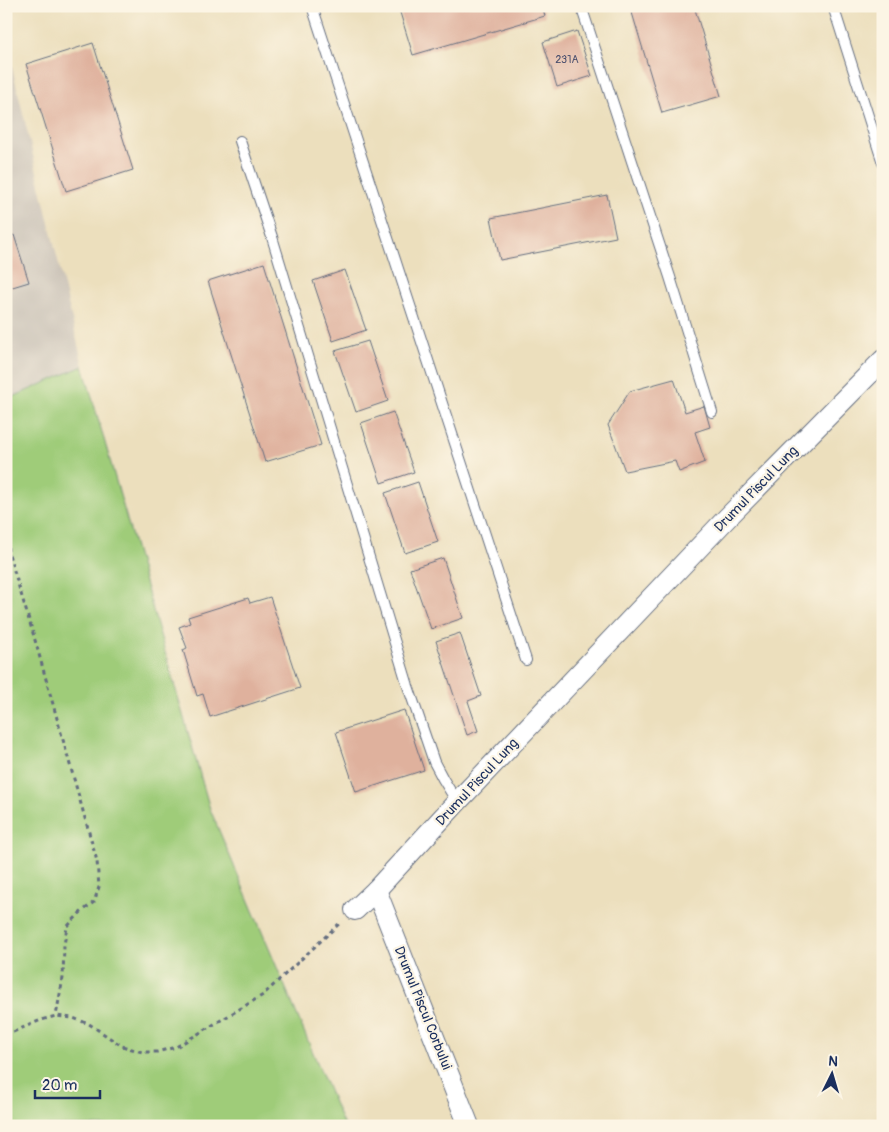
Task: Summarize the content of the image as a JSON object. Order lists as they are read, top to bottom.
{
  "streets": {
    "street": ["Drumul Piscul Lung", "Drumul Piscul Corbului"]
  },
  "crossings": [
    ["Drumul Piscul Lung", "Drumul Piscul Corbului"]
  ],
  "house_numbers": ["231A"],
  "scale_bar": "20 m",
  "north": "top"
}
